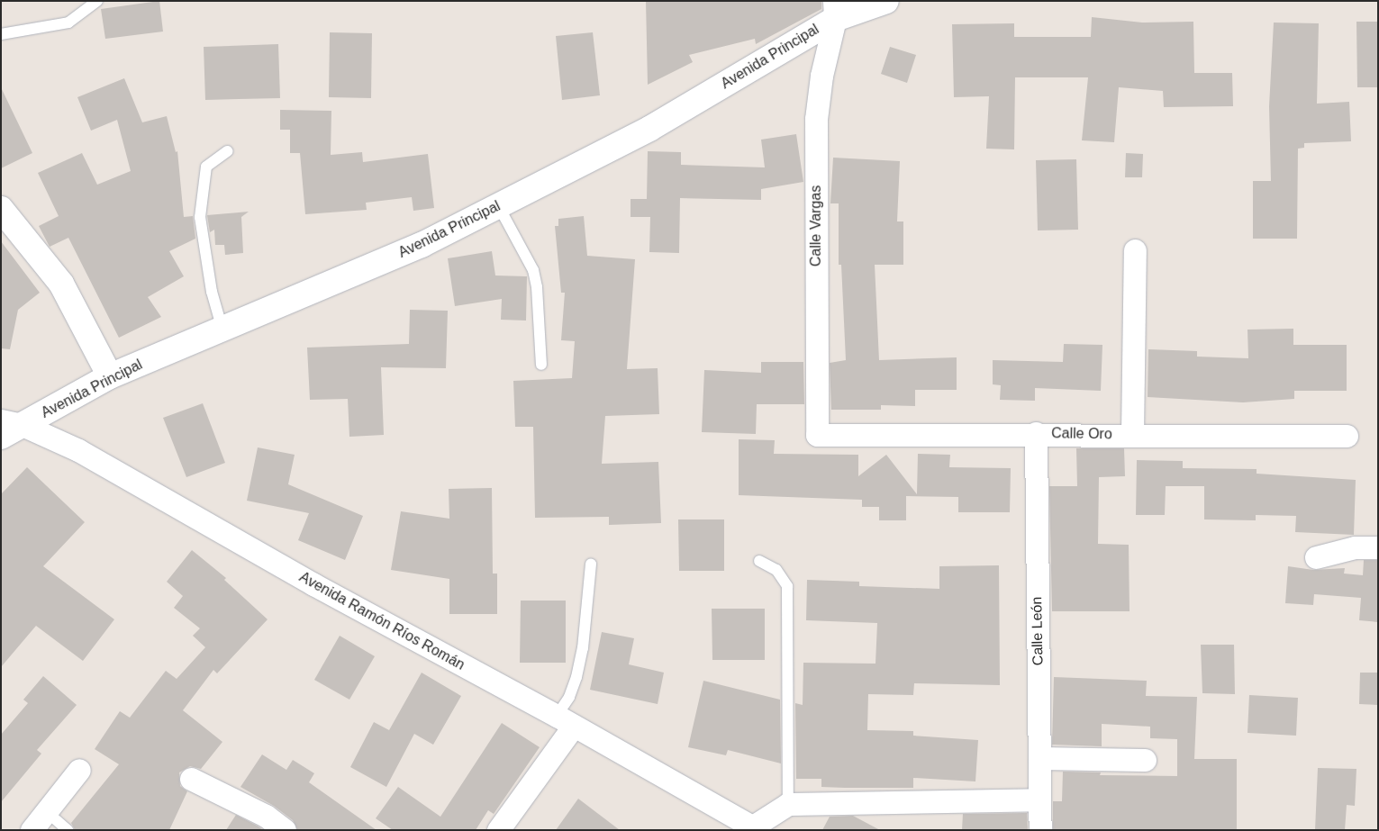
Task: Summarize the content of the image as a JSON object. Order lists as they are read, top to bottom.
{
  "streets": {
    "street": [
      "Avenida Principal",
      "Calle Vargas",
      "Calle Oro",
      "Avenida Ramón Ríos Román",
      "Calle León"
    ]
  },
  "crossings": [
    ["Avenida Principal", "Calle Vargas"],
    ["Avenida Principal", "Avenida Ramón Ríos Román"],
    ["Calle Vargas", "Calle Oro"],
    ["Calle Oro", "Calle León"]
  ]
}
